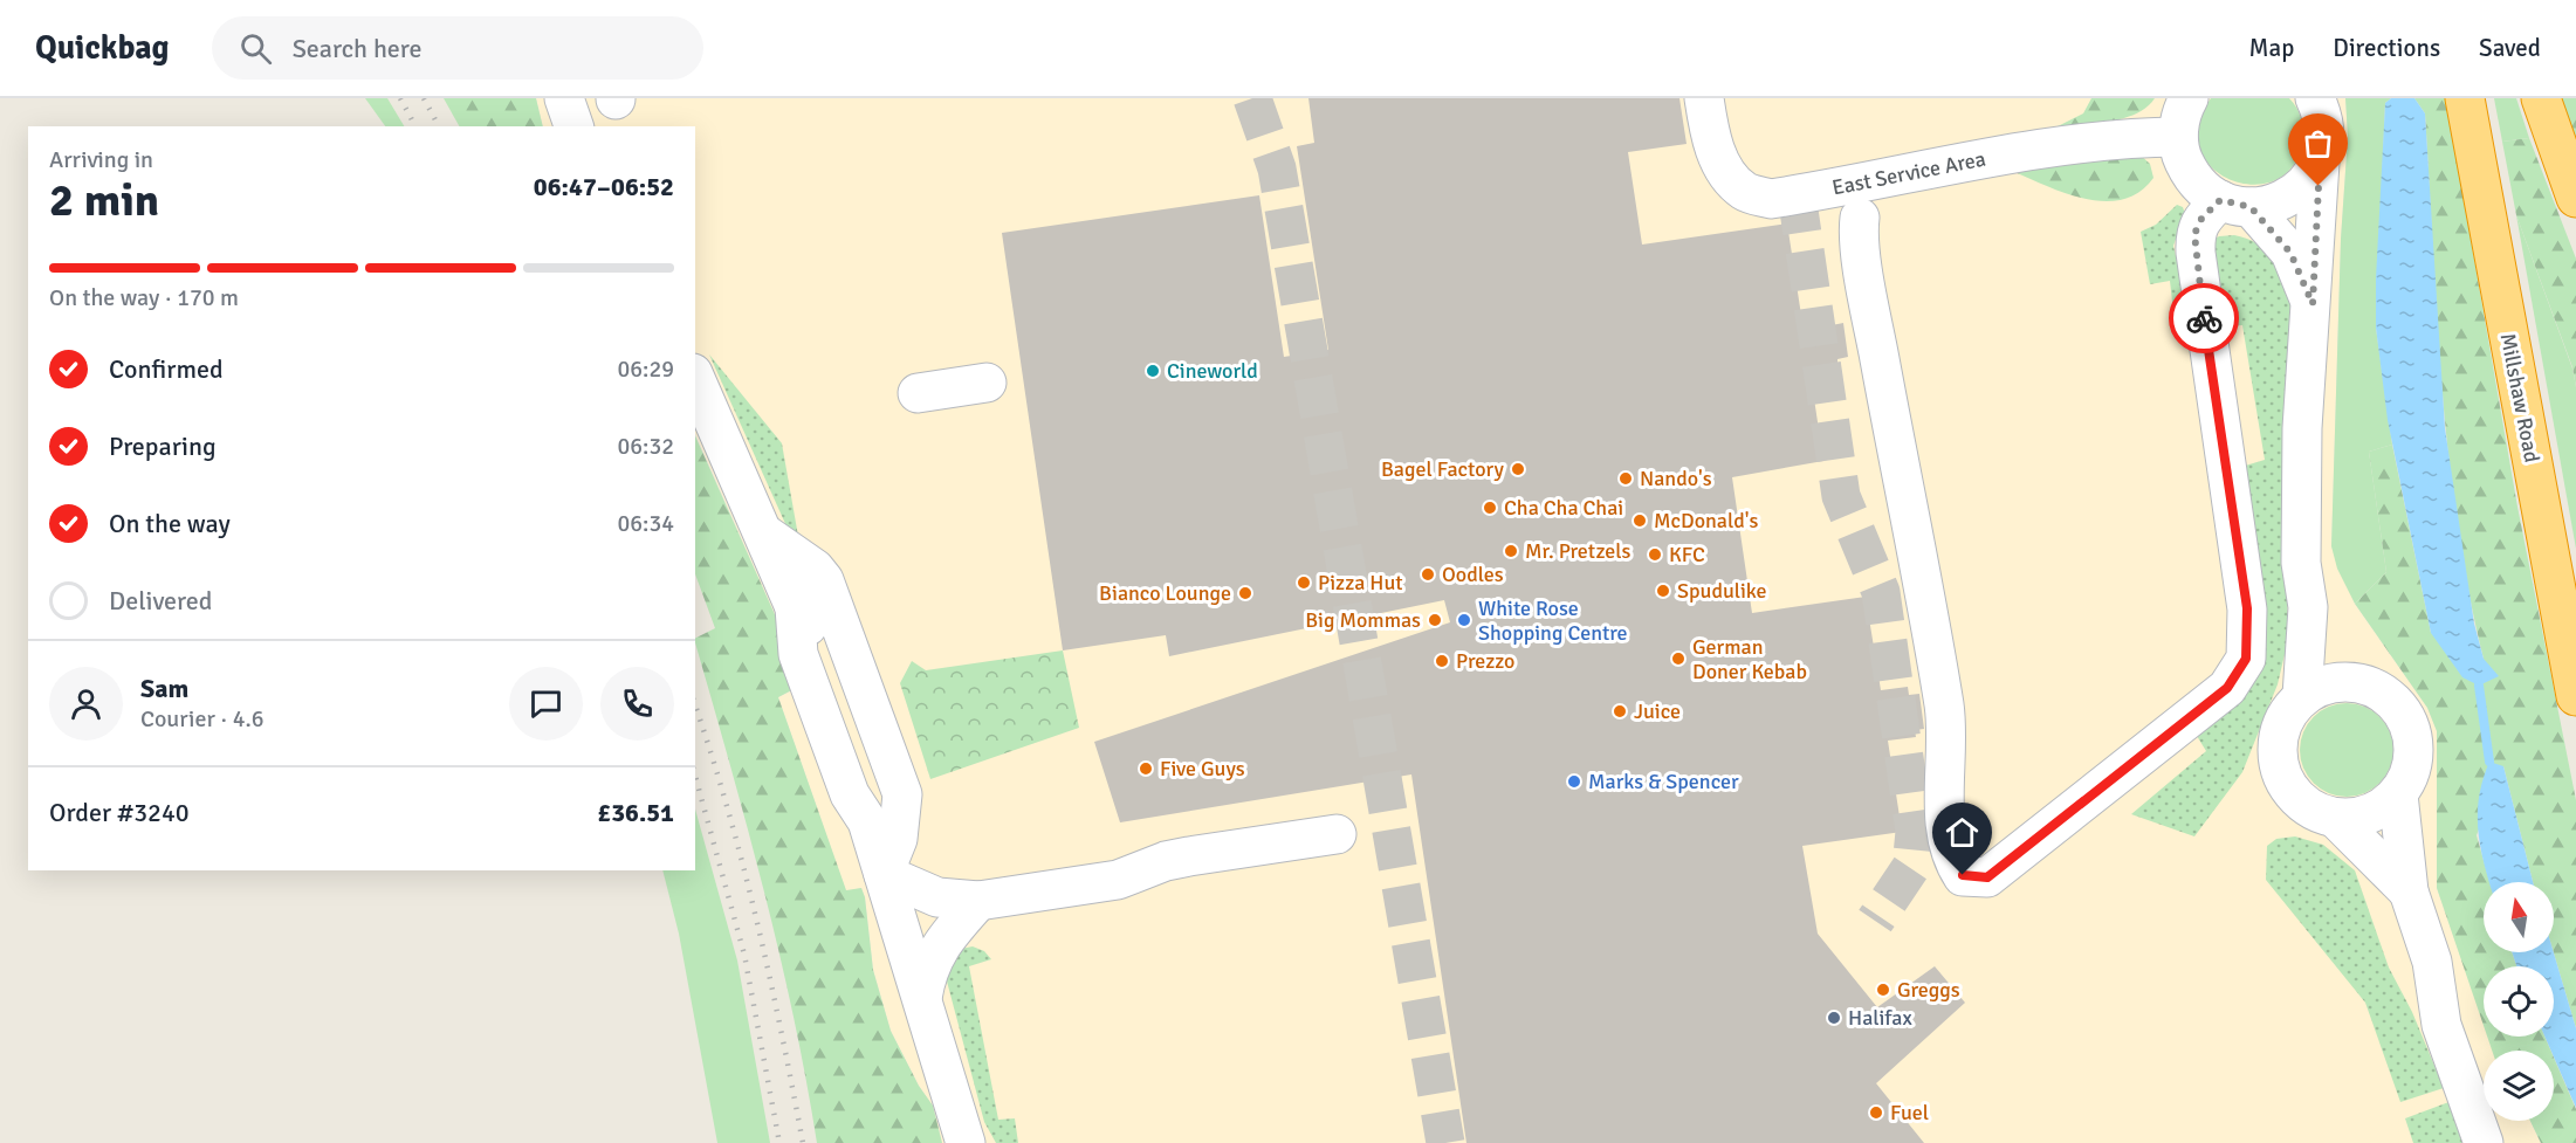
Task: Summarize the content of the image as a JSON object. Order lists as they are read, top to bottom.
{
  "streets": {
    "highway": ["Millshaw Road"],
    "street": ["East Service Area"]
  },
  "places": [
    "Cineworld",
    "Bagel Factory",
    "Nando's",
    "Cha Cha Chai",
    "McDonald's",
    "Mr. Pretzels",
    "KFC",
    "Oodles",
    "Pizza Hut",
    "Spudulike",
    "Bianco Lounge",
    "Big Mommas",
    "White Rose Shopping Centre",
    "German Doner Kebab",
    "Prezzo",
    "Juice",
    "Five Guys",
    "Marks & Spencer",
    "Greggs",
    "Halifax",
    "Fuel"
  ],
  "north": "top",
  "page": {
    "header": "Quickbag",
    "search": "Search here",
    "nav": ["Map", "Directions", "Saved"],
    "heading": ["2 min", "Arriving in", "06:47–06:52"],
    "panel": [
      "Sam",
      "Courier · 4.6",
      "Order #3240",
      "£36.51"
    ],
    "bar": "On the way · 170 m",
    "list": [
      ["Confirmed", "06:29"],
      ["Preparing", "06:32"],
      ["On the way", "06:34"],
      "Delivered"
    ]
  }
}
